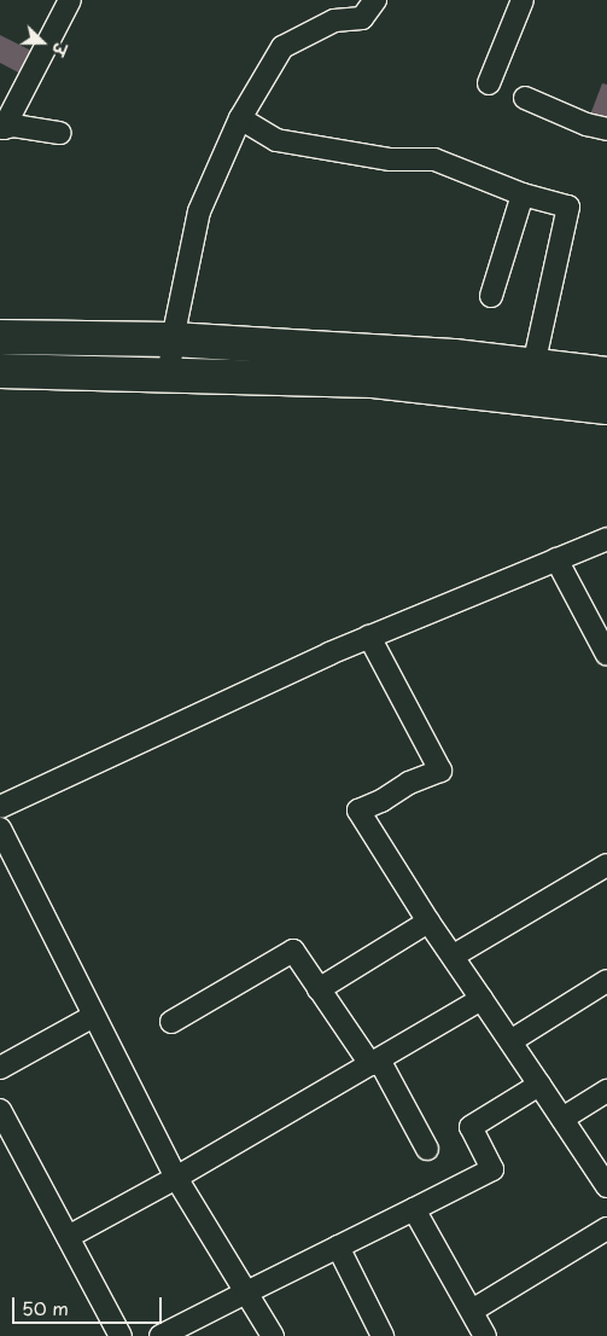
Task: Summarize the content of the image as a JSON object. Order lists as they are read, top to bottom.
{
  "scale_bar": "50 m",
  "north": "right"
}
